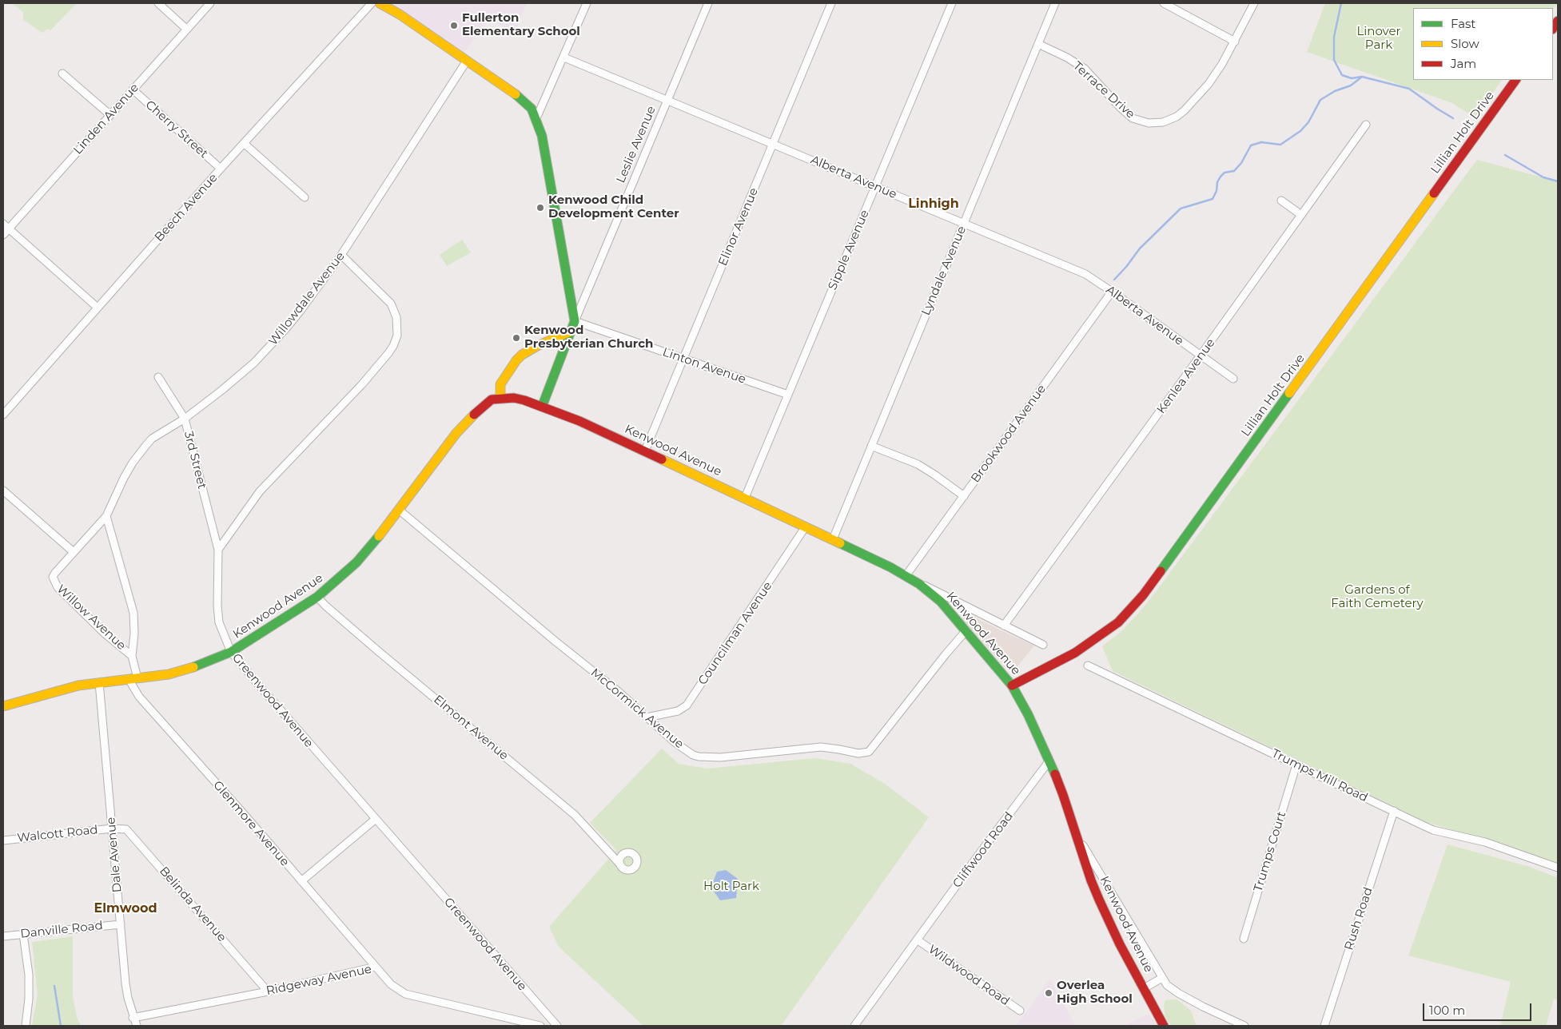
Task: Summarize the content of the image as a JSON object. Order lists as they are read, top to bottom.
{
  "streets": {
    "main road": ["Lillian Holt Drive", "Leslie Avenue", "Kenwood Avenue"],
    "street": [
      "Terrace Drive",
      "Linden Avenue",
      "Cherry Street",
      "Alberta Avenue",
      "Beech Avenue",
      "Elinor Avenue",
      "Sipple Avenue",
      "Lyndale Avenue",
      "Willowdale Avenue",
      "Linton Avenue",
      "Kenlea Avenue",
      "Brookwood Avenue",
      "3rd Street",
      "Willow Avenue",
      "Councilman Avenue",
      "Greenwood Avenue",
      "McCormick Avenue",
      "Elmont Avenue",
      "Trumps Mill Road",
      "Glenmore Avenue",
      "Walcott Road",
      "Cliffwood Road",
      "Trumps Court",
      "Dale Avenue",
      "Belinda Avenue",
      "Rush Road",
      "Danville Road",
      "Wildwood Road",
      "Ridgeway Avenue"
    ]
  },
  "crossings": [
    ["Terrace Drive", "Lyndale Avenue"],
    ["Linden Avenue", "Cherry Street"],
    ["Cherry Street", "Beech Avenue"],
    ["Lillian Holt Drive", "Kenwood Avenue"],
    ["Leslie Avenue", "Alberta Avenue"],
    ["Leslie Avenue", "Linton Avenue"],
    ["Leslie Avenue", "Kenwood Avenue"],
    ["Alberta Avenue", "Elinor Avenue"],
    ["Alberta Avenue", "Sipple Avenue"],
    ["Alberta Avenue", "Lyndale Avenue"],
    ["Alberta Avenue", "Kenlea Avenue"],
    ["Alberta Avenue", "Brookwood Avenue"],
    ["Elinor Avenue", "Linton Avenue"],
    ["Elinor Avenue", "Kenwood Avenue"],
    ["Sipple Avenue", "Linton Avenue"],
    ["Sipple Avenue", "Kenwood Avenue"],
    ["Lyndale Avenue", "Kenwood Avenue"],
    ["Willowdale Avenue", "3rd Street"],
    ["Willowdale Avenue", "Willow Avenue"],
    ["Brookwood Avenue", "Kenwood Avenue"],
    ["Kenwood Avenue", "Councilman Avenue"],
    ["Kenwood Avenue", "Greenwood Avenue"],
    ["Kenwood Avenue", "McCormick Avenue"],
    ["Kenwood Avenue", "Elmont Avenue"],
    ["Kenwood Avenue", "Glenmore Avenue"],
    ["Kenwood Avenue", "Cliffwood Road"],
    ["Kenwood Avenue", "Dale Avenue"],
    ["3rd Street", "Greenwood Avenue"],
    ["Councilman Avenue", "McCormick Avenue"],
    ["Trumps Mill Road", "Trumps Court"],
    ["Trumps Mill Road", "Rush Road"],
    ["Glenmore Avenue", "Ridgeway Avenue"],
    ["Walcott Road", "Dale Avenue"],
    ["Walcott Road", "Belinda Avenue"],
    ["Cliffwood Road", "Wildwood Road"],
    ["Dale Avenue", "Belinda Avenue"],
    ["Dale Avenue", "Danville Road"],
    ["Dale Avenue", "Ridgeway Avenue"],
    ["Belinda Avenue", "Ridgeway Avenue"]
  ],
  "districts": ["Linhigh", "Elmwood"],
  "parks": ["Linover Park", "Gardens of Faith Cemetery", "Holt Park"],
  "places": [
    "Fullerton Elementary School",
    "Kenwood Child Development Center",
    "Kenwood Presbyterian Church",
    "Overlea High School"
  ],
  "legend": ["Fast", "Slow", "Jam"],
  "scale_bar": "100 m"
}
